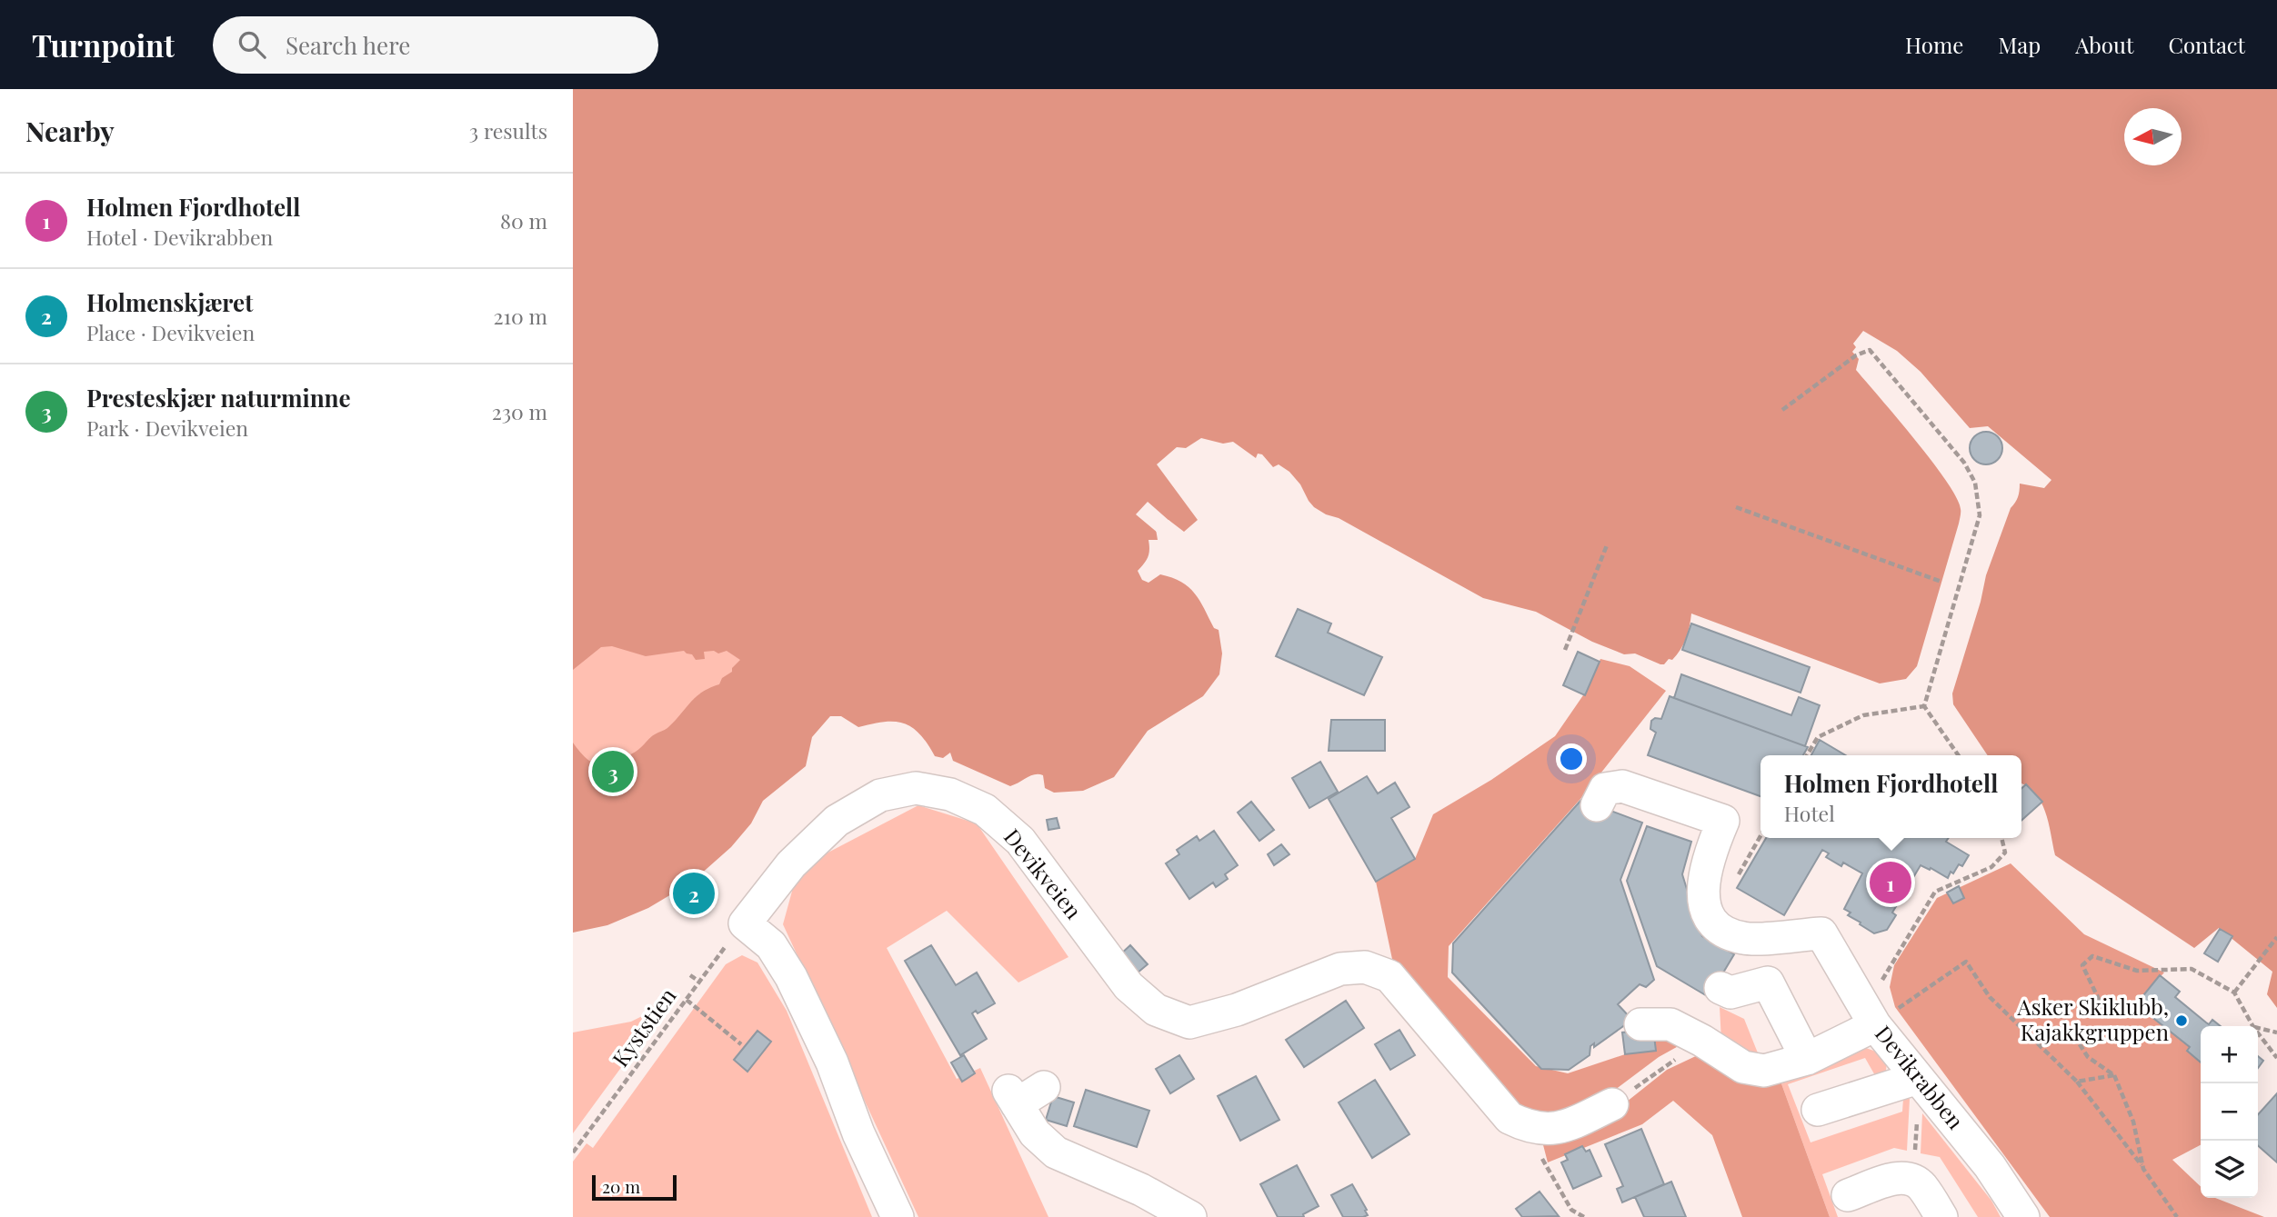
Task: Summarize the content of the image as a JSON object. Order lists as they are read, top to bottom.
{
  "streets": {
    "street": ["Devikveien", "Devikrabben"],
    "path": ["Kyststien"]
  },
  "crossings": [
    ["Devikveien", "Kyststien"]
  ],
  "places": ["Asker Skiklubb, Kajakkgruppen"],
  "scale_bar": "20 m",
  "north": "left",
  "page": {
    "header": "Turnpoint",
    "search": "Search here",
    "nav": [
      "Home",
      "Map",
      "About",
      "Contact"
    ],
    "heading": ["Nearby", "3 results"],
    "list": [
      {
        "mark": "1",
        "name": "Holmen Fjordhotell",
        "note": "Hotel · Devikrabben",
        "value": "80 m"
      },
      {
        "mark": "2",
        "name": "Holmenskjæret",
        "note": "Place · Devikveien",
        "value": "210 m"
      },
      {
        "mark": "3",
        "name": "Presteskjær naturminne",
        "note": "Park · Devikveien",
        "value": "230 m"
      }
    ],
    "pins": ["3", "1", "2"],
    "popup": ["Holmen Fjordhotell", "Hotel"],
    "map_buttons": ["+", "−"],
    "scale": "20 m"
  }
}
